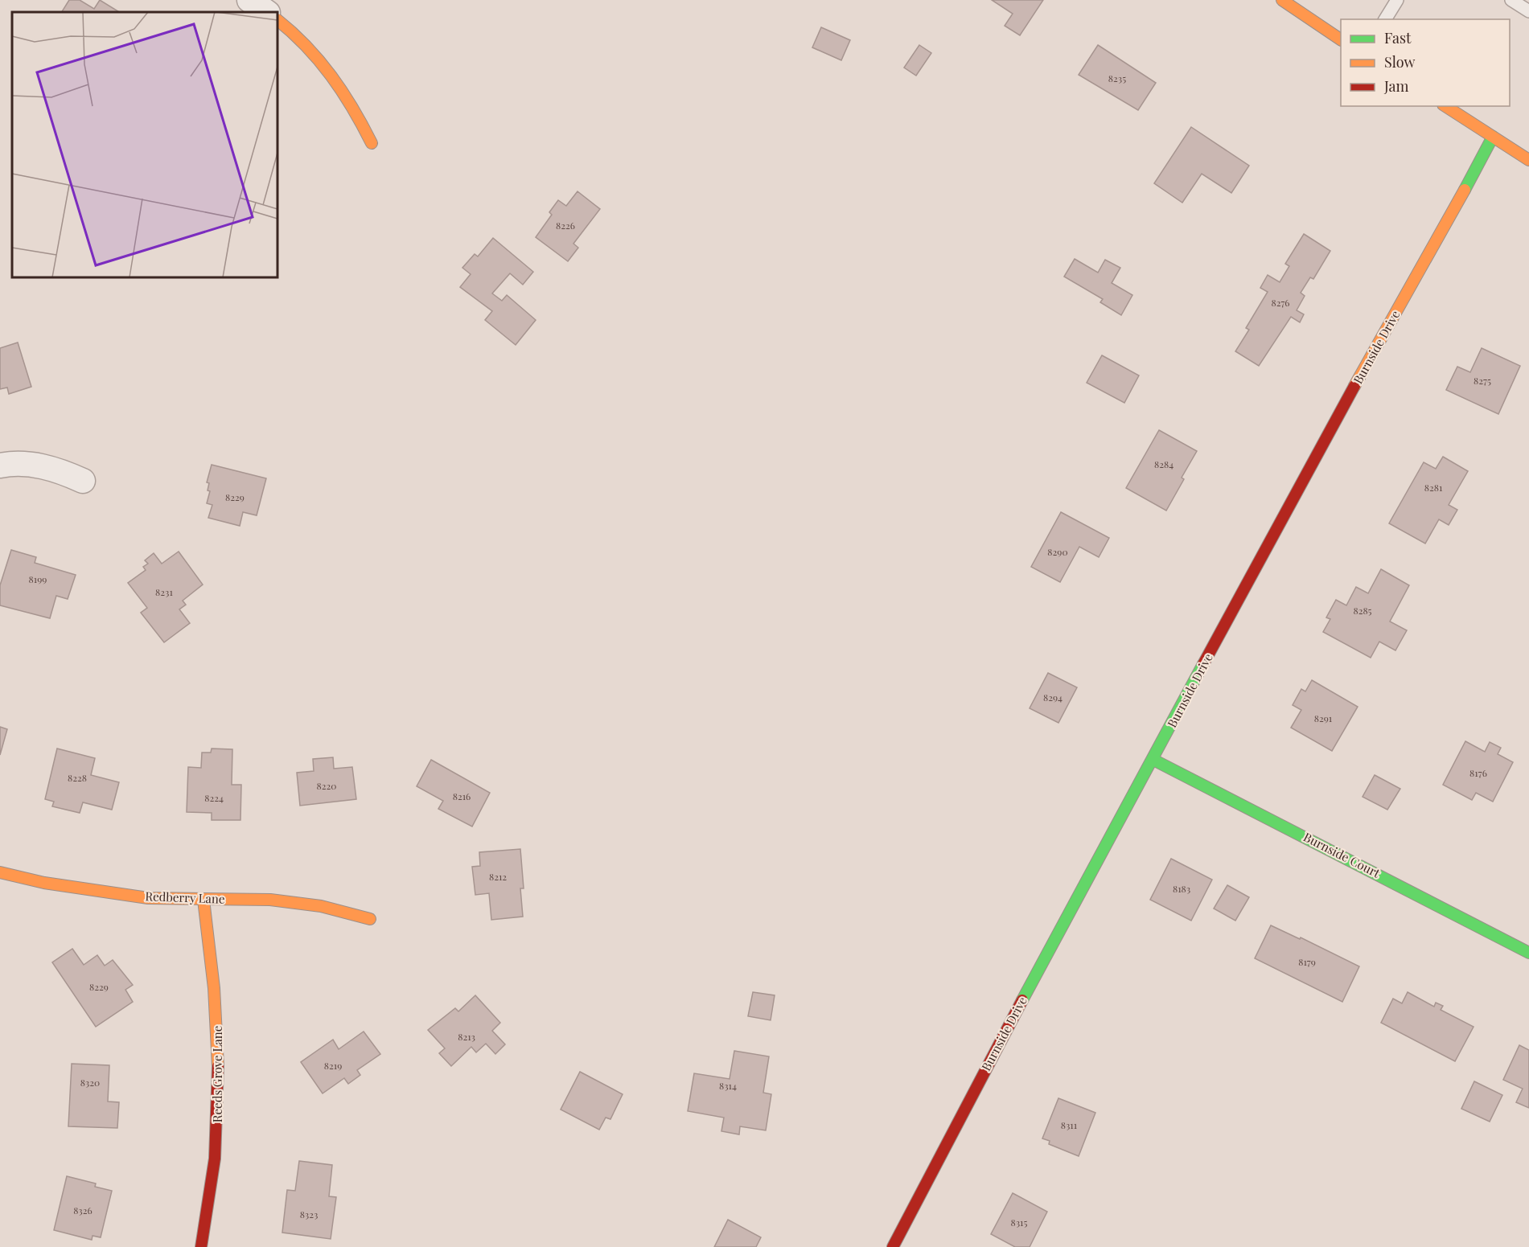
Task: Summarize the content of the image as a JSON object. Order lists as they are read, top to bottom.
{
  "streets": {
    "street": [
      "Burnside Drive",
      "Burnside Court",
      "Redberry Lane",
      "Reeds Grove Lane"
    ]
  },
  "crossings": [
    ["Burnside Drive", "Burnside Court"],
    ["Redberry Lane", "Reeds Grove Lane"]
  ],
  "house_numbers": [
    "8235",
    "8226",
    "8276",
    "8275",
    "8284",
    "8281",
    "8229",
    "8290",
    "8199",
    "8231",
    "8285",
    "8294",
    "8291",
    "8176",
    "8228",
    "8220",
    "8216",
    "8224",
    "8212",
    "8183",
    "8179",
    "8229",
    "8213",
    "8219",
    "8320",
    "8314",
    "8311",
    "8326",
    "8323",
    "8315"
  ],
  "legend": ["Fast", "Slow", "Jam"]
}
